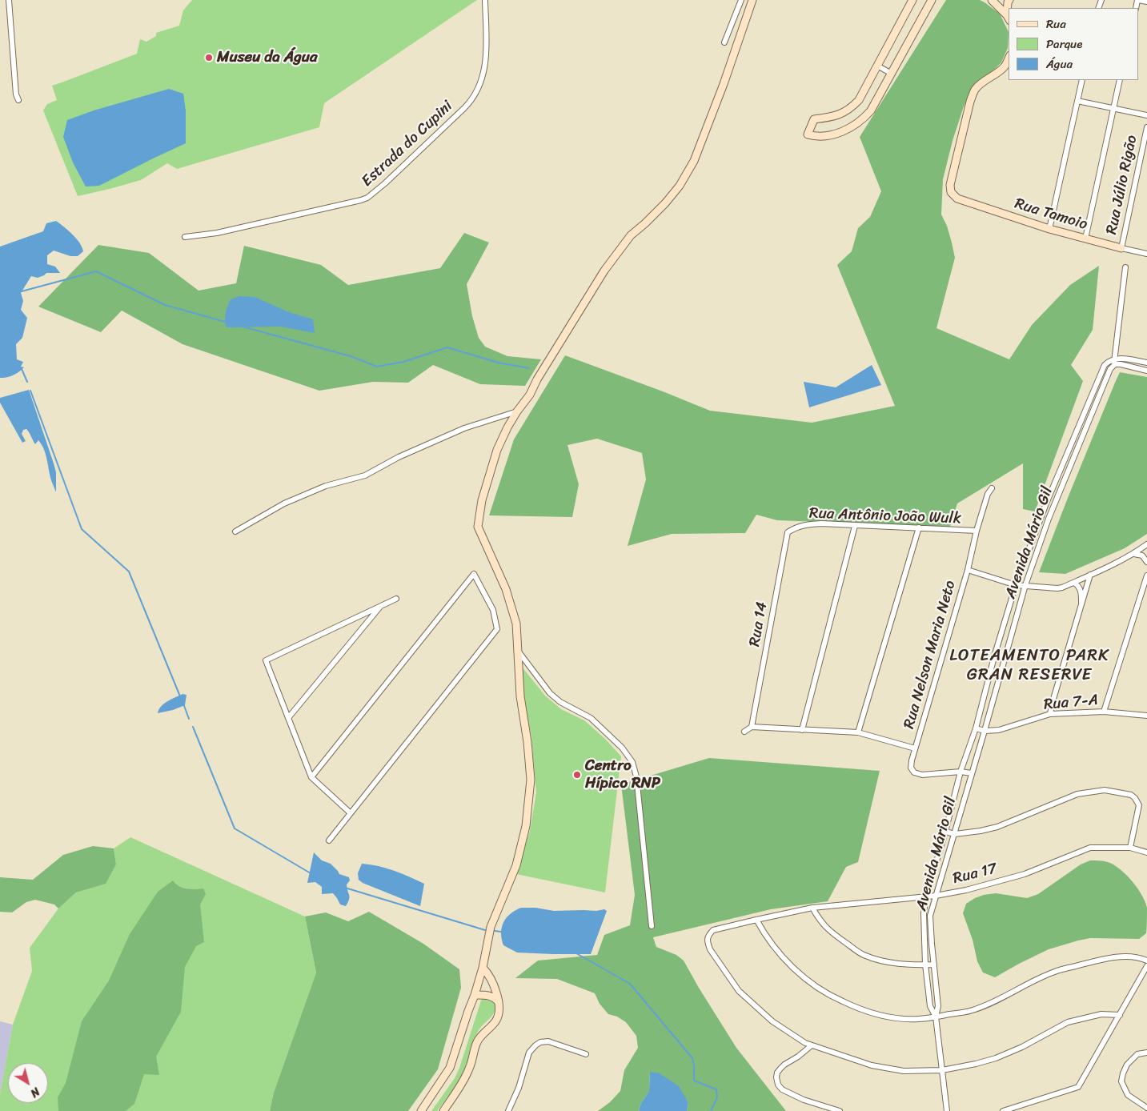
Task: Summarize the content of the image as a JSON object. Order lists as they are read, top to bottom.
{
  "streets": {
    "street": [
      "Estrada do Cupini",
      "Rua Júlio Rigão",
      "Rua Tamoio",
      "Rua Antônio João Wulk",
      "Avenida Mário Gil",
      "Rua 14",
      "Rua Nelson Maria Neto",
      "Rua 7-A",
      "Rua 17"
    ]
  },
  "crossings": [
    ["Rua Júlio Rigão", "Rua Tamoio"],
    ["Rua Antônio João Wulk", "Rua 14"],
    ["Rua Antônio João Wulk", "Rua Nelson Maria Neto"],
    ["Avenida Mário Gil", "Rua Nelson Maria Neto"],
    ["Avenida Mário Gil", "Rua 7-A"],
    ["Avenida Mário Gil", "Rua 17"]
  ],
  "districts": ["LOTEAMENTO PARK GRAN RESERVE"],
  "places": ["Museu da Água", "Centro Hípico RNP"],
  "legend": ["Rua", "Parque", "Água"],
  "north": "bottom right"
}
